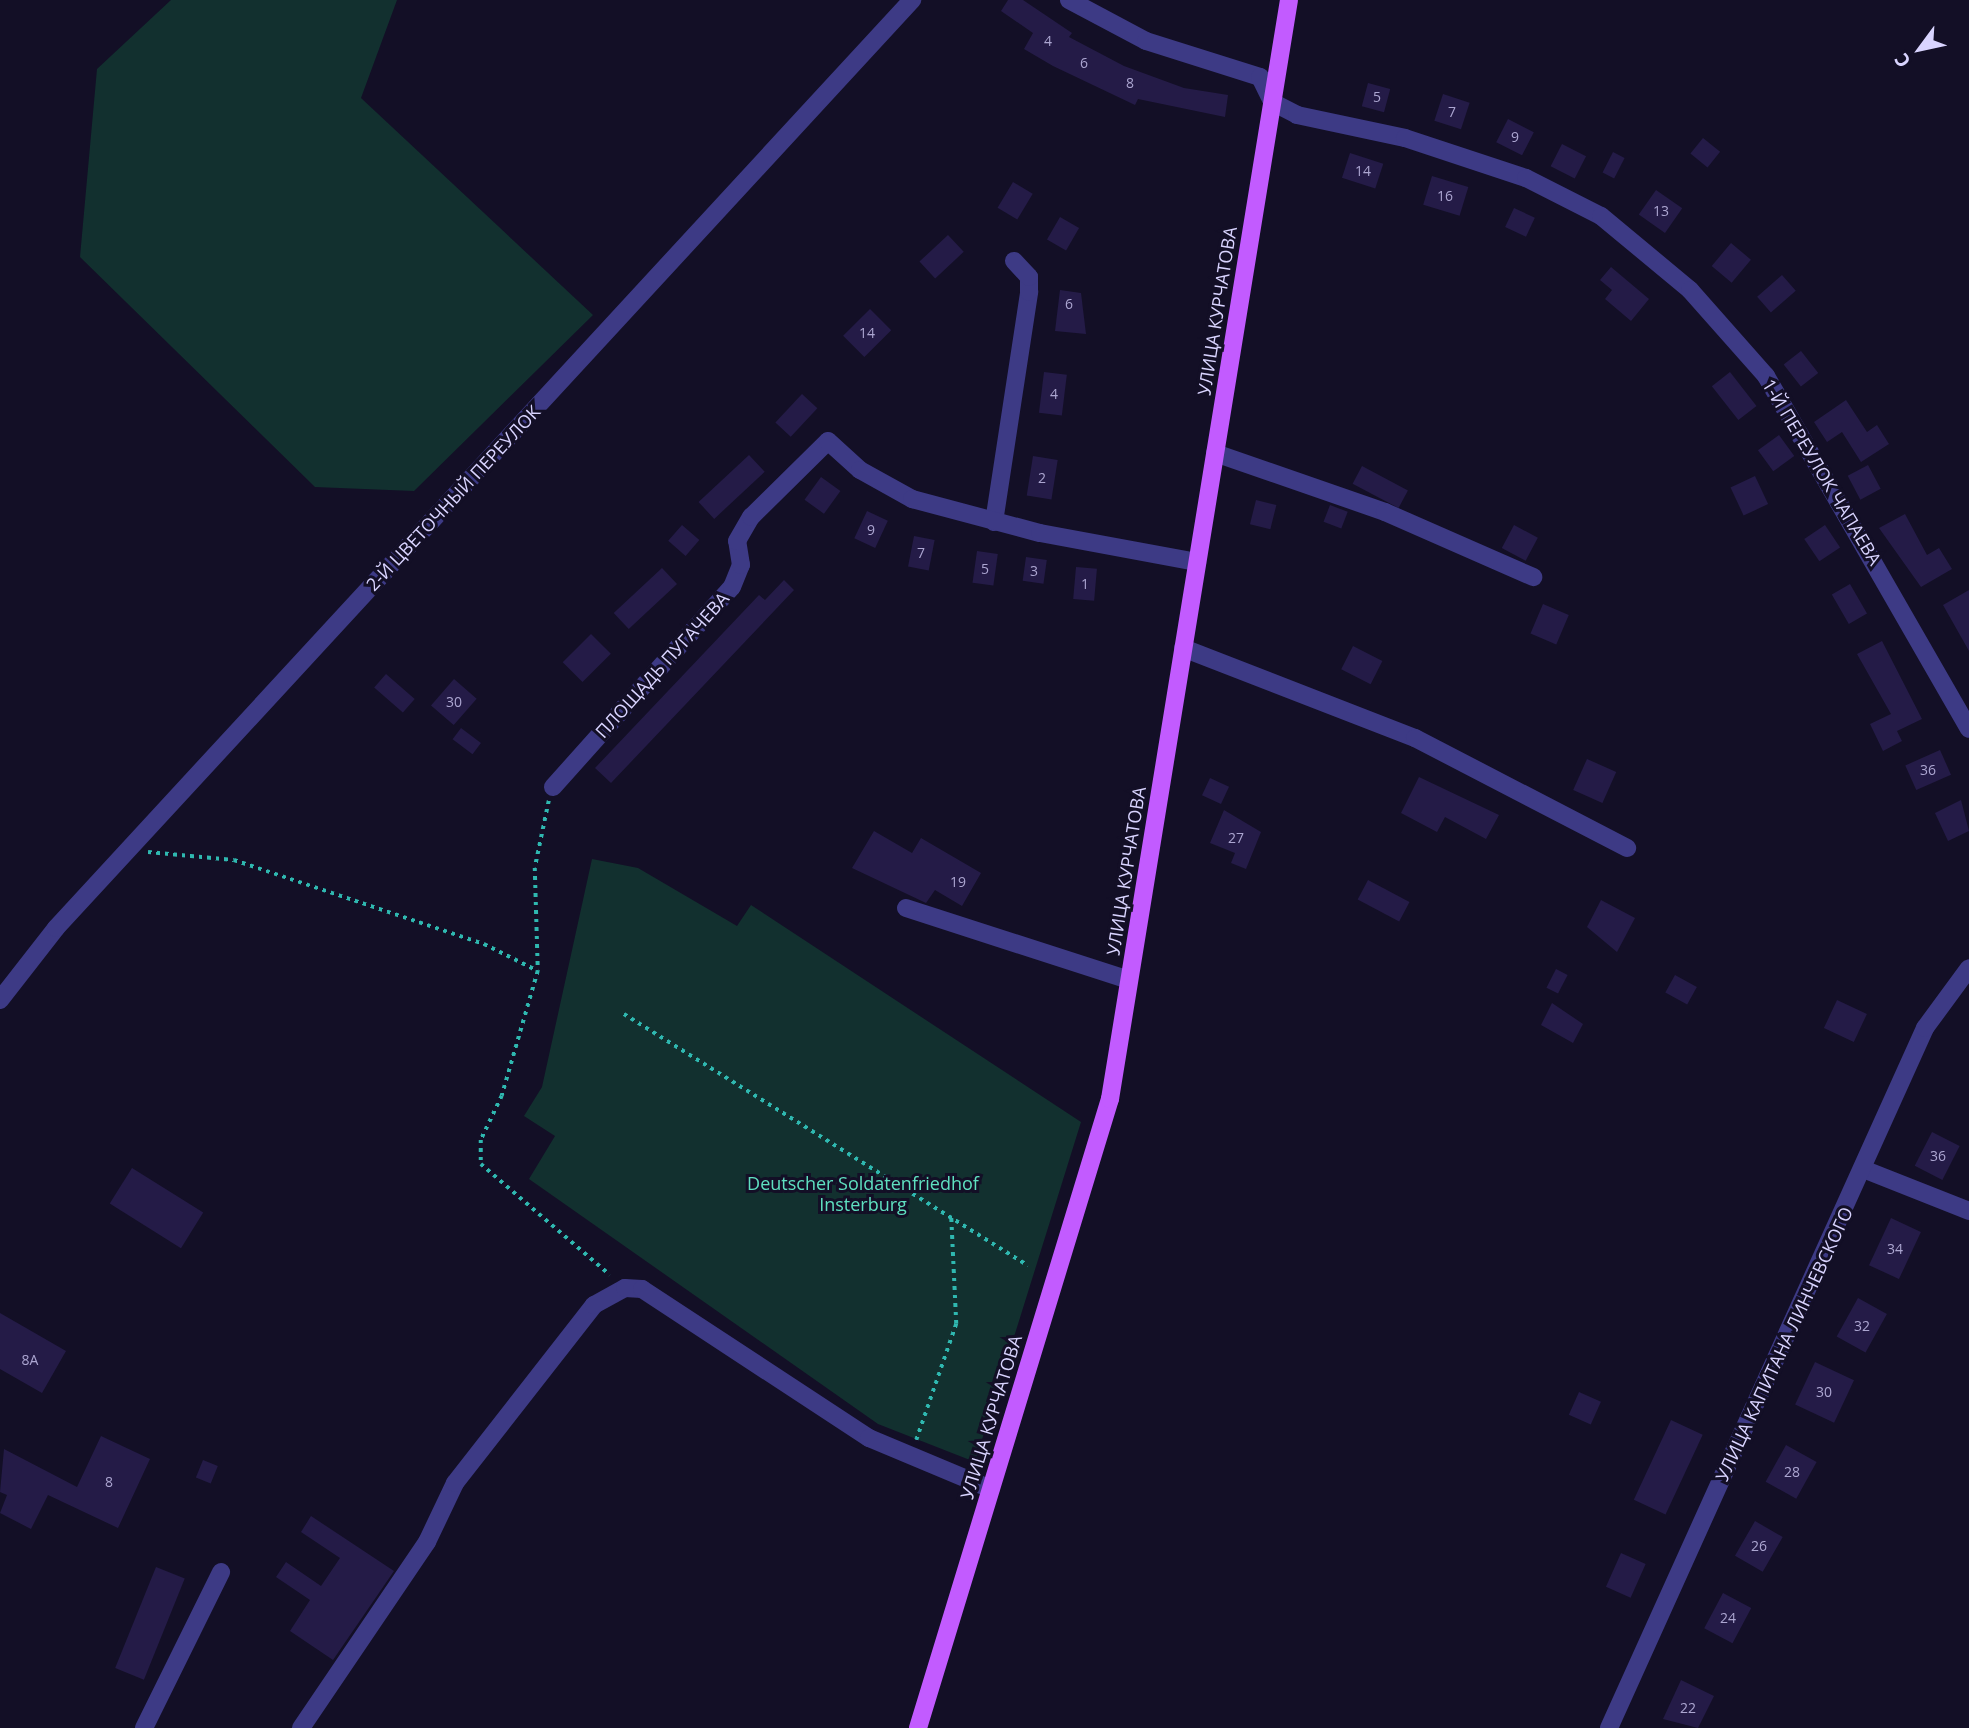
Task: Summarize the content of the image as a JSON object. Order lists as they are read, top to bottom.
{
  "streets": {
    "main road": ["УЛИЦА КУРЧАТОВА"],
    "street": [
      "1-Й ПЕРЕУЛОК ЧАПАЕВА",
      "2-Й ЦВЕТОЧНЫЙ ПЕРЕУЛОК",
      "ПЛОЩАДЬ ПУГАЧЕВА",
      "УЛИЦА КАПИТАНА ЛИНЧЕВСКОГО"
    ]
  },
  "crossings": [
    ["УЛИЦА КУРЧАТОВА", "1-Й ПЕРЕУЛОК ЧАПАЕВА"]
  ],
  "parks": ["Deutscher Soldatenfriedhof Insterburg"],
  "house_numbers": [
    "4",
    "6",
    "8",
    "5",
    "7",
    "9",
    "14",
    "16",
    "13",
    "6",
    "14",
    "4",
    "2",
    "9",
    "7",
    "5",
    "3",
    "1",
    "30",
    "36",
    "27",
    "19",
    "36",
    "34",
    "32",
    "8А",
    "30",
    "28",
    "8",
    "26",
    "24",
    "22"
  ],
  "north": "bottom left"
}
